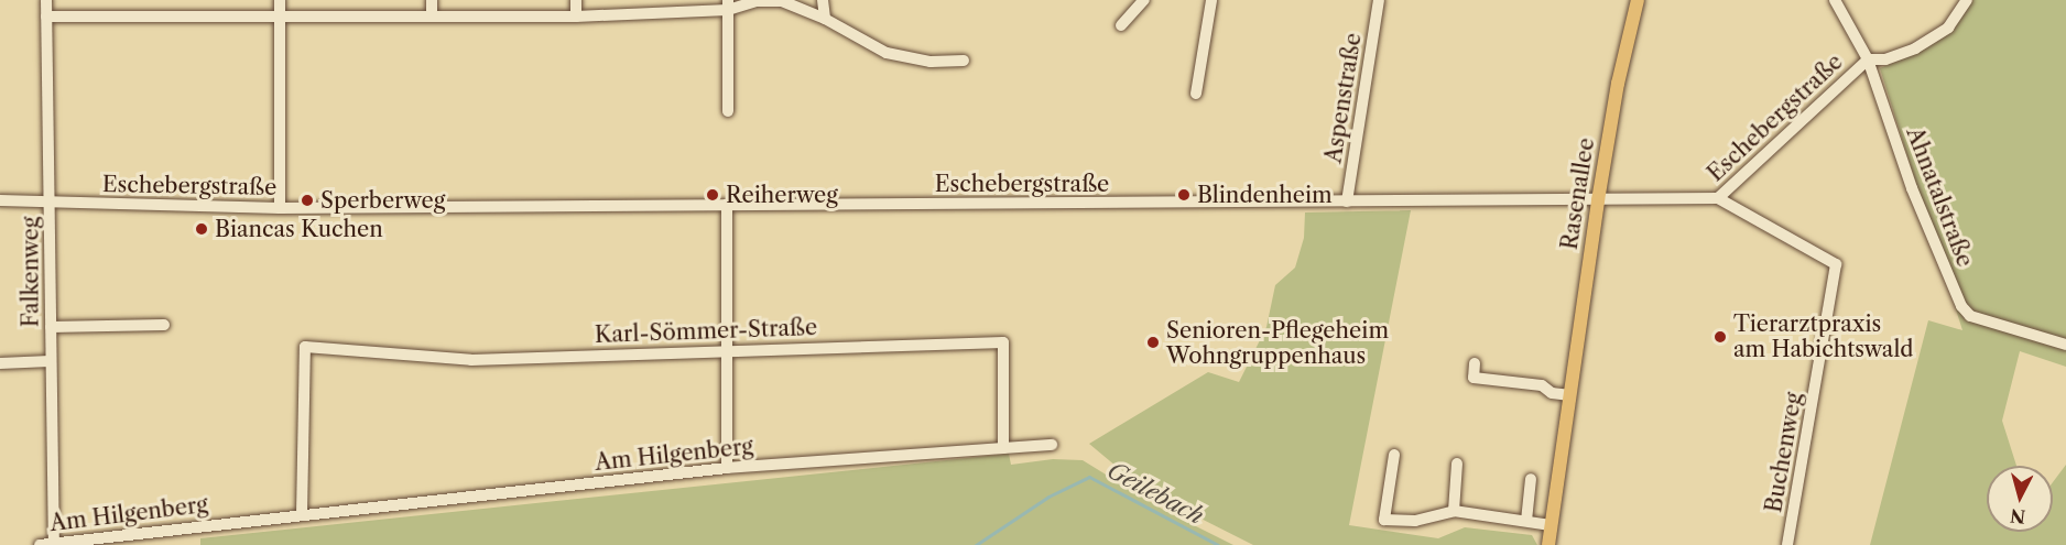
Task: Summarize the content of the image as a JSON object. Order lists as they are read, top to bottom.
{
  "streets": {
    "main road": ["Rasenallee"],
    "street": [
      "Aspenstraße",
      "Eschebergstraße",
      "Ahnatalstraße",
      "Falkenweg",
      "Karl-Sömmer-Straße",
      "Buchenweg",
      "Am Hilgenberg"
    ]
  },
  "crossings": [
    ["Aspenstraße", "Eschebergstraße"],
    ["Eschebergstraße", "Rasenallee"],
    ["Eschebergstraße", "Ahnatalstraße"],
    ["Eschebergstraße", "Falkenweg"],
    ["Eschebergstraße", "Buchenweg"],
    ["Falkenweg", "Am Hilgenberg"],
    ["Karl-Sömmer-Straße", "Am Hilgenberg"]
  ],
  "water": ["Geilebach"],
  "places": [
    "Reiherweg",
    "Blindenheim",
    "Sperberweg",
    "Biancas Kuchen",
    "Tierarztpraxis am Habichtswald",
    "Senioren-Pflegeheim Wohngruppenhaus"
  ],
  "north": "bottom"
}
